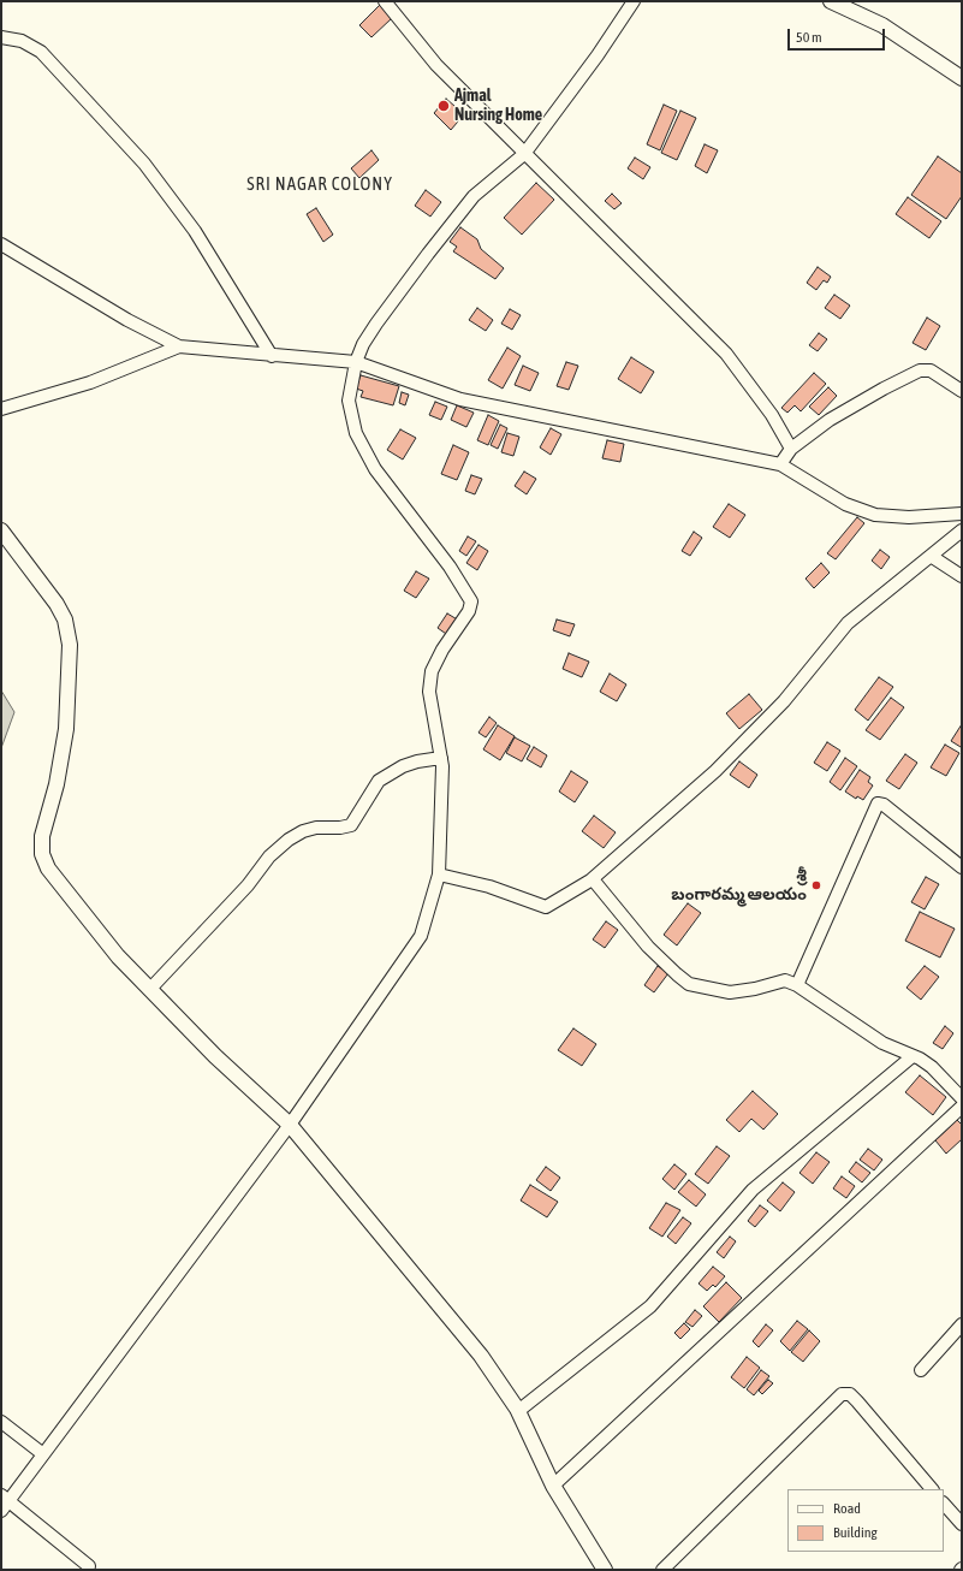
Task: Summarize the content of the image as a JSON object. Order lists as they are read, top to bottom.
{
  "districts": ["SRI NAGAR COLONY"],
  "places": ["Ajmal Nursing Home", "శ్రీ బంగారమ్మ ఆలయం"],
  "legend": ["Road", "Building"],
  "scale_bar": "50 m"
}
